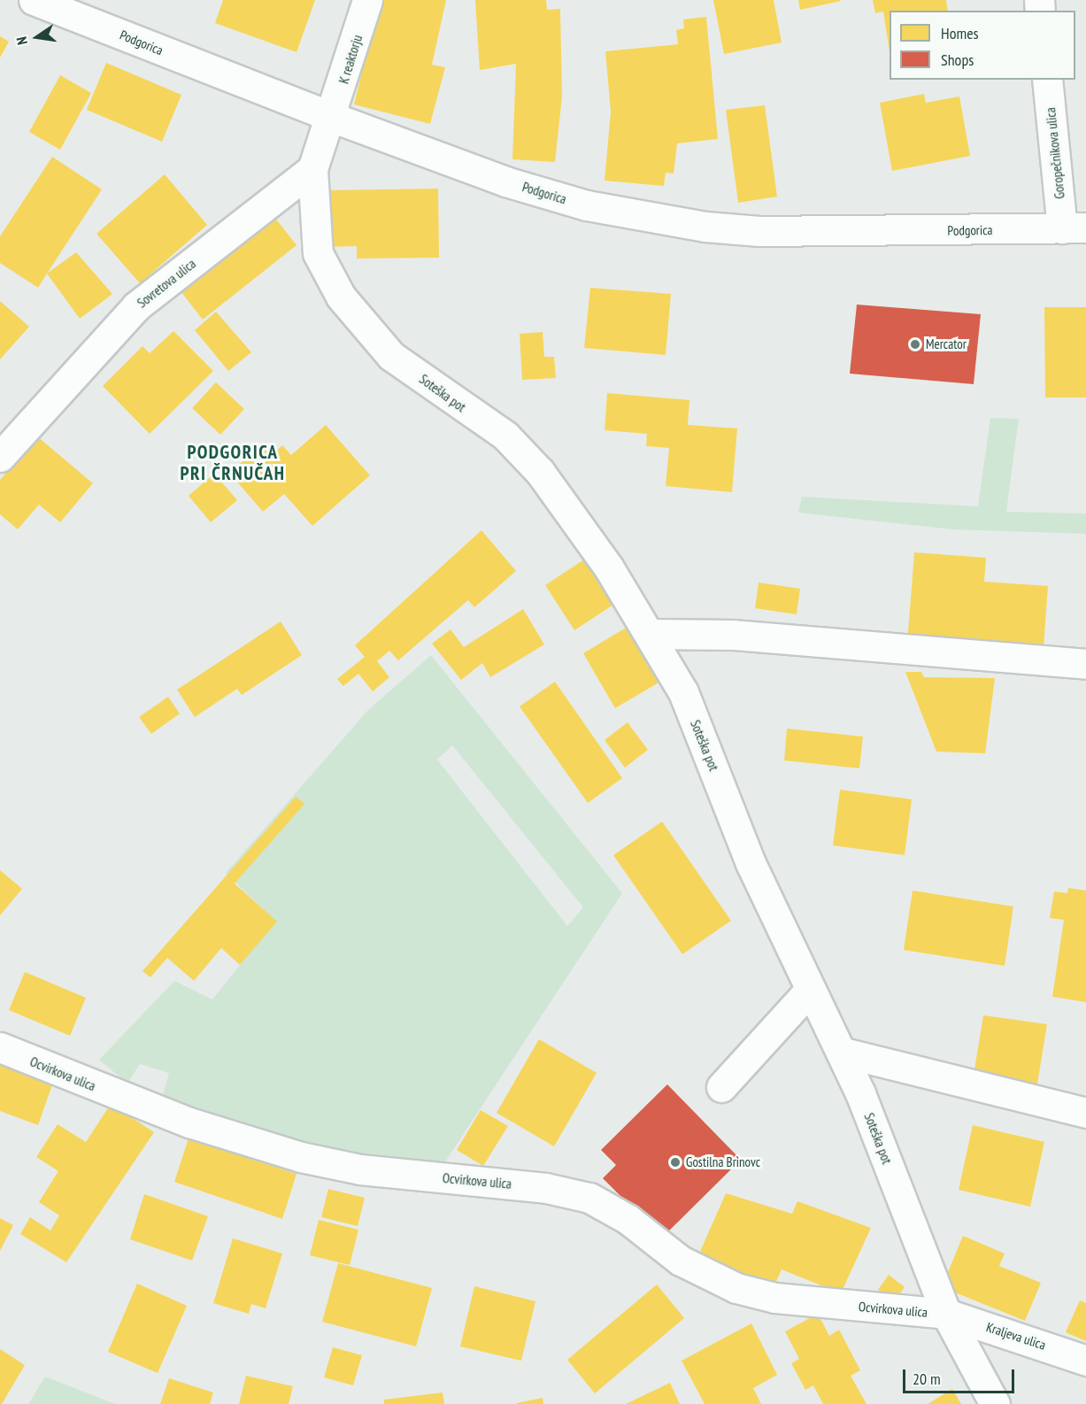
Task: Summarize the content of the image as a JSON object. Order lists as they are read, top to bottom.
{
  "streets": {
    "street": [
      "Podgorica",
      "K reaktorju",
      "Goropečnikova ulica",
      "Sovretova ulica",
      "Soteška pot",
      "Ocvirkova ulica",
      "Kraljeva ulica"
    ]
  },
  "crossings": [
    ["Podgorica", "K reaktorju"],
    ["Podgorica", "Goropečnikova ulica"],
    ["Sovretova ulica", "Soteška pot"],
    ["Soteška pot", "Ocvirkova ulica"],
    ["Soteška pot", "Kraljeva ulica"],
    ["Ocvirkova ulica", "Kraljeva ulica"]
  ],
  "districts": ["PODGORICA PRI ČRNUČAH"],
  "places": ["Mercator", "Gostilna Brinovc"],
  "legend": ["Homes", "Shops"],
  "scale_bar": "20 m",
  "north": "left"
}
